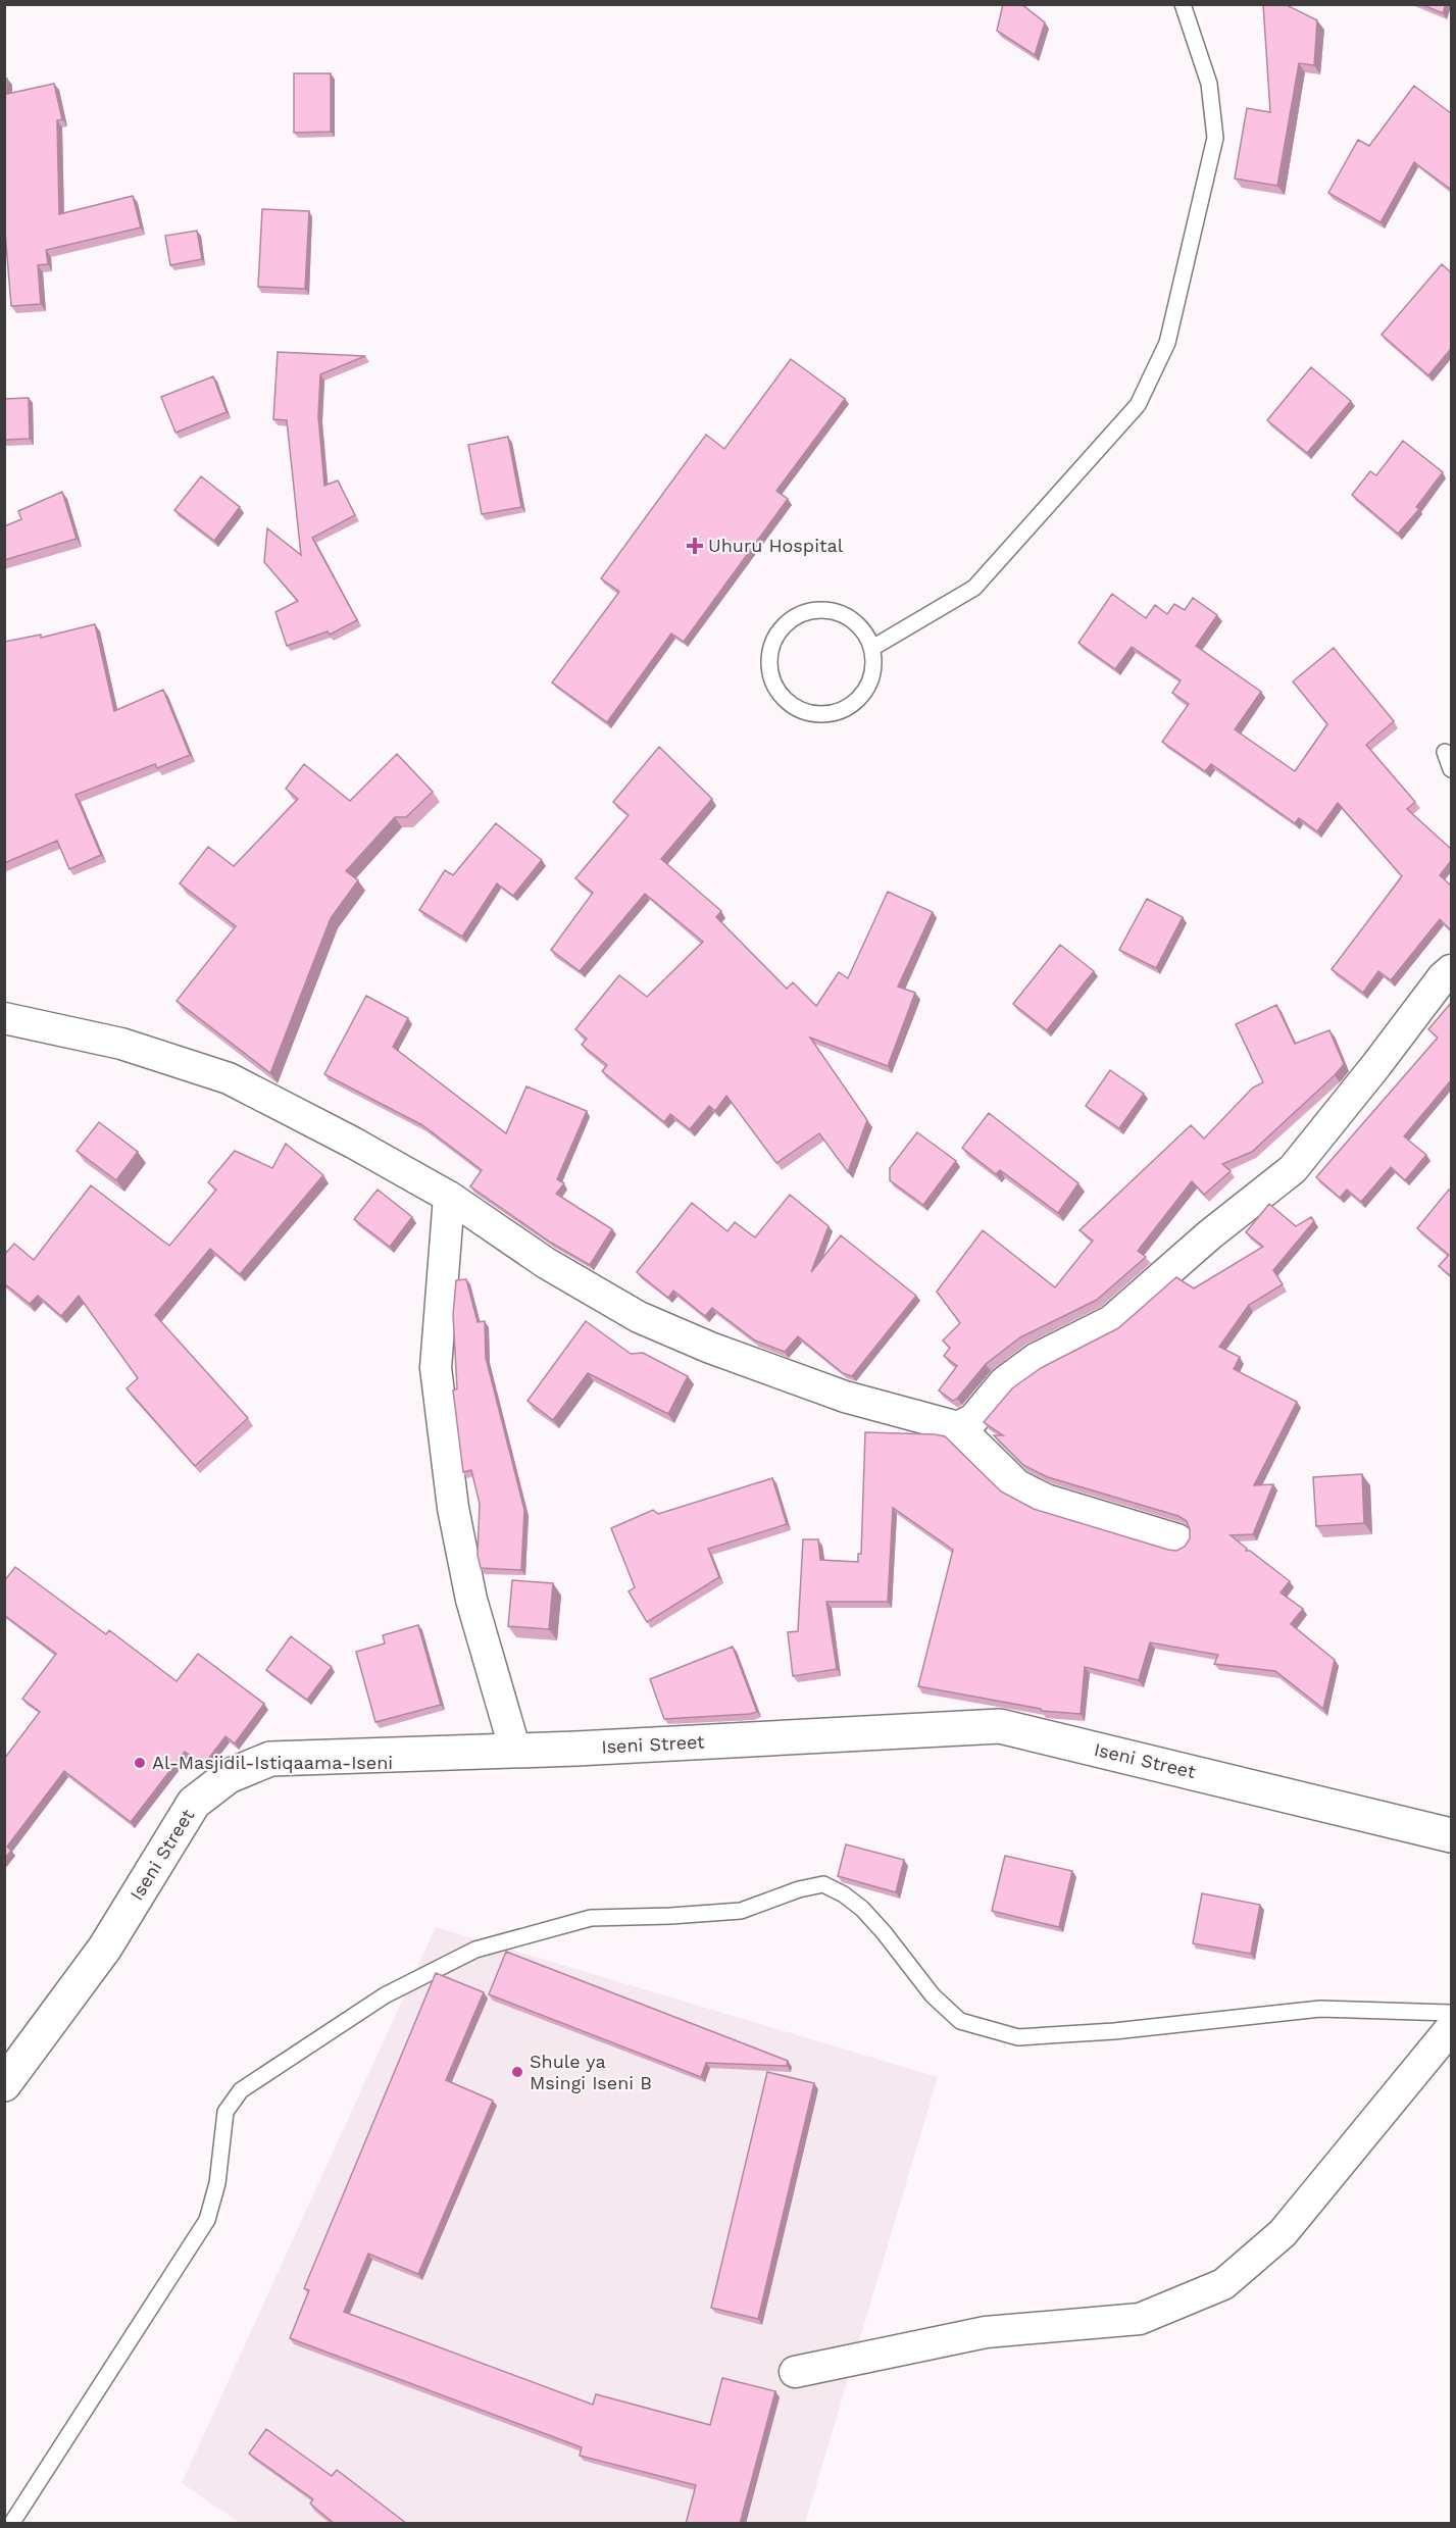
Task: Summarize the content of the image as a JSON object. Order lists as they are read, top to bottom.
{
  "streets": {
    "street": ["Iseni Street"]
  },
  "places": {
    "health": ["Uhuru Hospital"],
    "other": ["Al-Masjidil-Istiqaama-Iseni", "Shule ya Msingi Iseni B"]
  }
}
